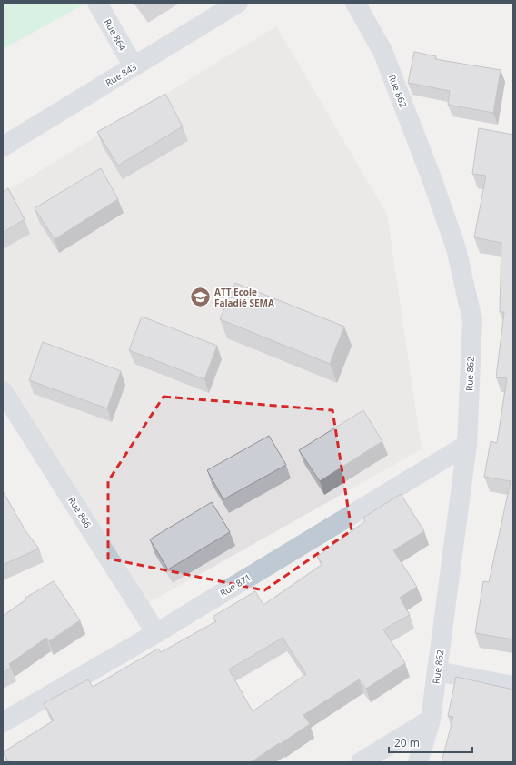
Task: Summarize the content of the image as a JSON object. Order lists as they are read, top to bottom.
{
  "streets": {
    "street": [
      "Rue 864",
      "Rue 843",
      "Rue 862",
      "Rue 866",
      "Rue 871"
    ]
  },
  "crossings": [
    ["Rue 864", "Rue 843"],
    ["Rue 862", "Rue 871"],
    ["Rue 866", "Rue 871"]
  ],
  "places": {
    "school or university": ["ATT Ecole Faladié SEMA"]
  },
  "scale_bar": "20 m"
}
